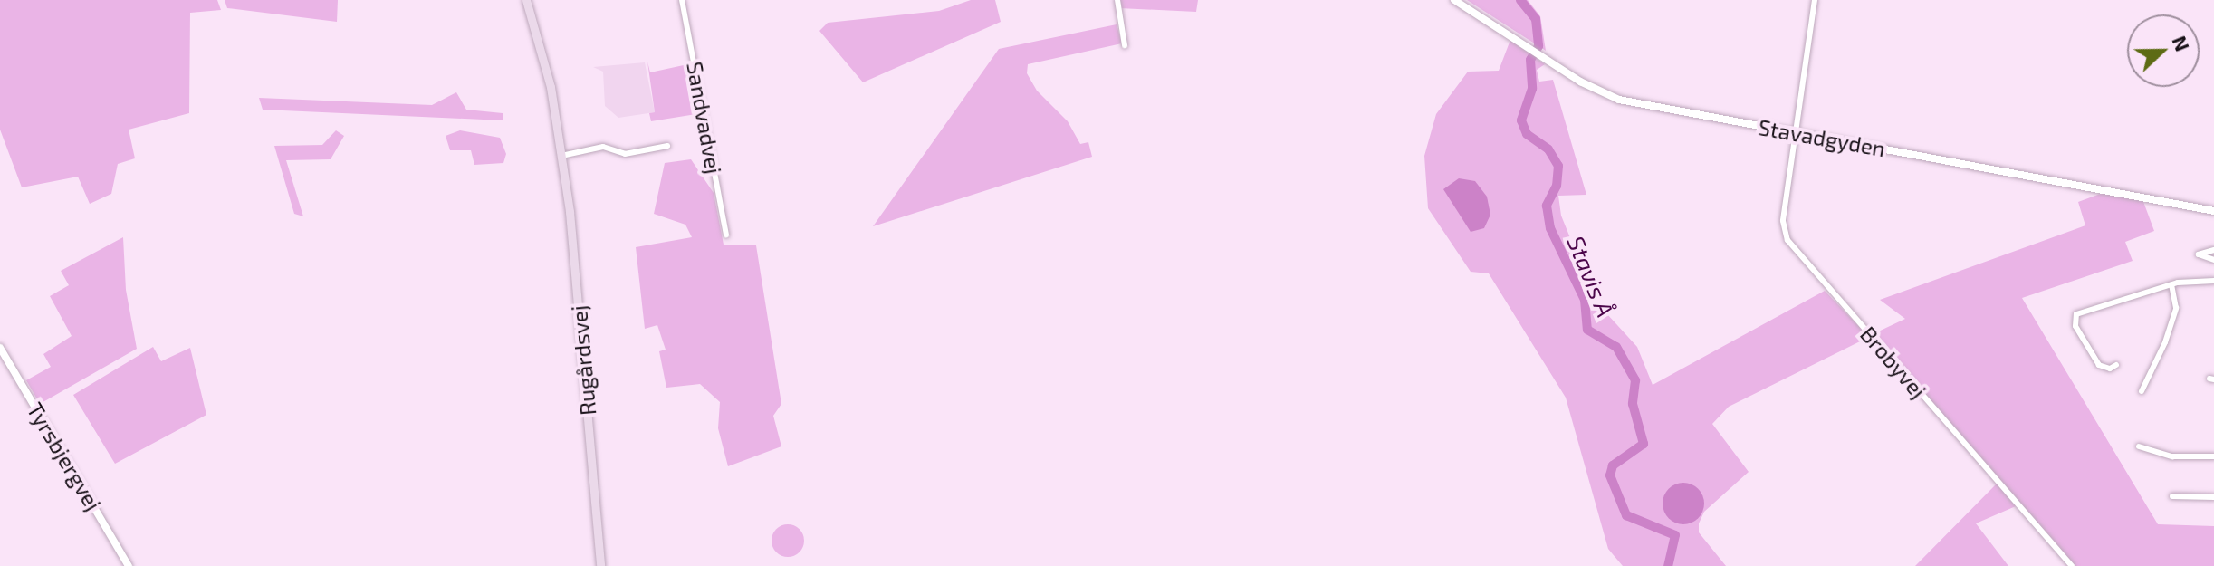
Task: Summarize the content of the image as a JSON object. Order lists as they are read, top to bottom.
{
  "streets": {
    "main road": ["Rugårdsvej"],
    "street": [
      "Sandvadvej",
      "Stavadgyden",
      "Brobyvej",
      "Tyrsbjergvej"
    ]
  },
  "crossings": [
    ["Stavadgyden", "Brobyvej"]
  ],
  "water": ["Stavis Å"],
  "north": "right"
}
